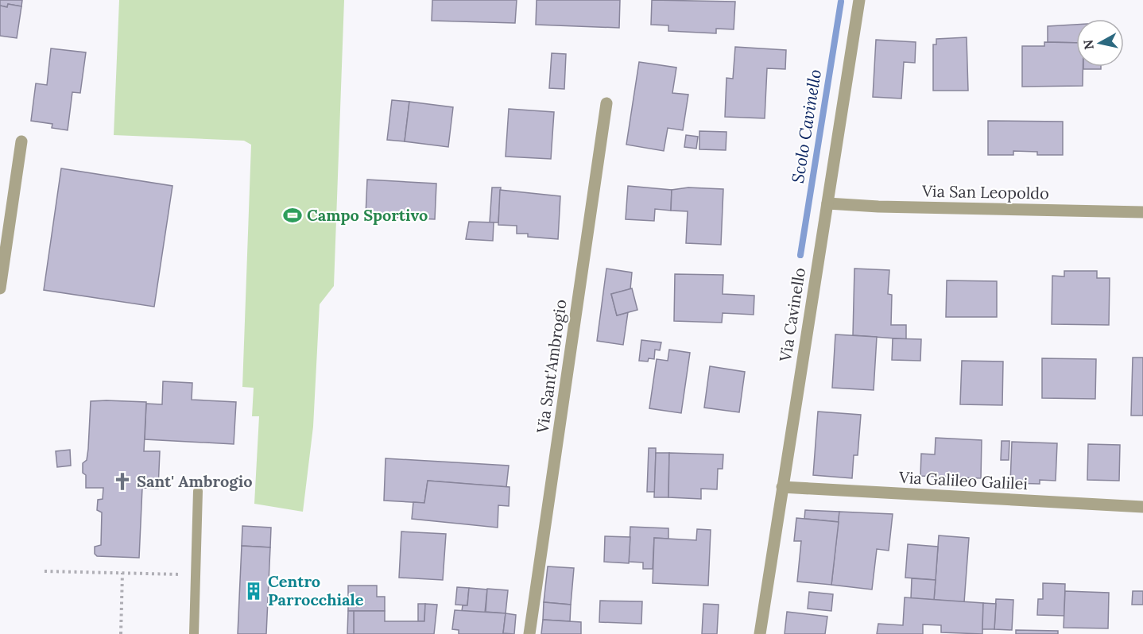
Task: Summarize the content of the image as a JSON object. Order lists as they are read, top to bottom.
{
  "streets": {
    "street": [
      "Via San Leopoldo",
      "Via Cavinello",
      "Via Sant'Ambrogio",
      "Via Galileo Galilei"
    ]
  },
  "crossings": [
    ["Via San Leopoldo", "Via Cavinello"],
    ["Via Cavinello", "Via Galileo Galilei"]
  ],
  "water": ["Scolo Cavinello"],
  "places": {
    "sports": ["Campo Sportivo"],
    "church": ["Sant' Ambrogio"],
    "building": ["Centro Parrocchiale"]
  },
  "north": "left"
}
